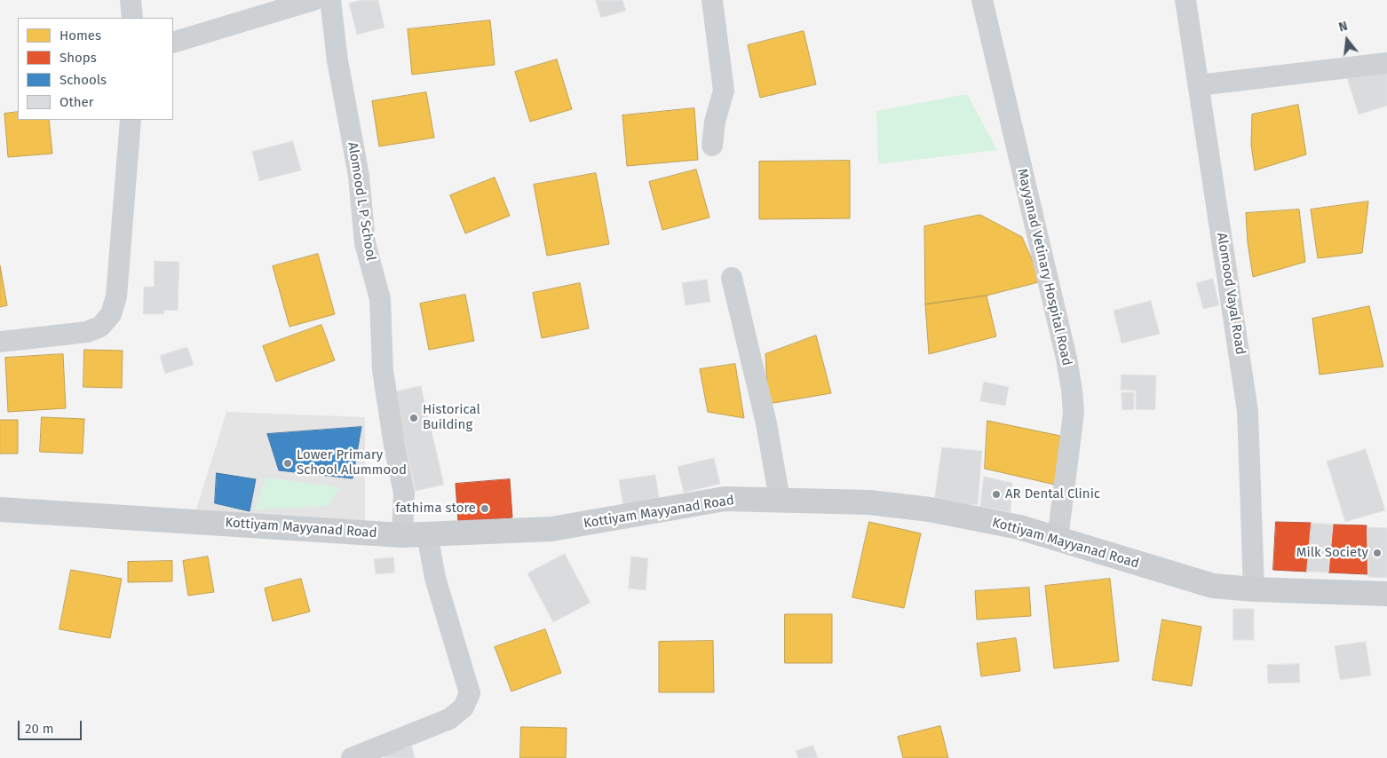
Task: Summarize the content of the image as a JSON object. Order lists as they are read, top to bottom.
{
  "streets": {
    "main road": ["Kottiyam Mayyanad Road"],
    "street": ["Alomood L P School", "Mayyanad Vetinary Hospital Road", "Alomood Vayal Road"]
  },
  "crossings": [
    ["Alomood L P School", "Kottiyam Mayyanad Road"],
    ["Mayyanad Vetinary Hospital Road", "Kottiyam Mayyanad Road"],
    ["Alomood Vayal Road", "Kottiyam Mayyanad Road"]
  ],
  "places": [
    "Historical Building",
    "Lower Primary School Alummood",
    "AR Dental Clinic",
    "fathima store",
    "Milk Society"
  ],
  "legend": [
    "Homes",
    "Shops",
    "Schools",
    "Other"
  ],
  "scale_bar": "20 m",
  "north": "top"
}
